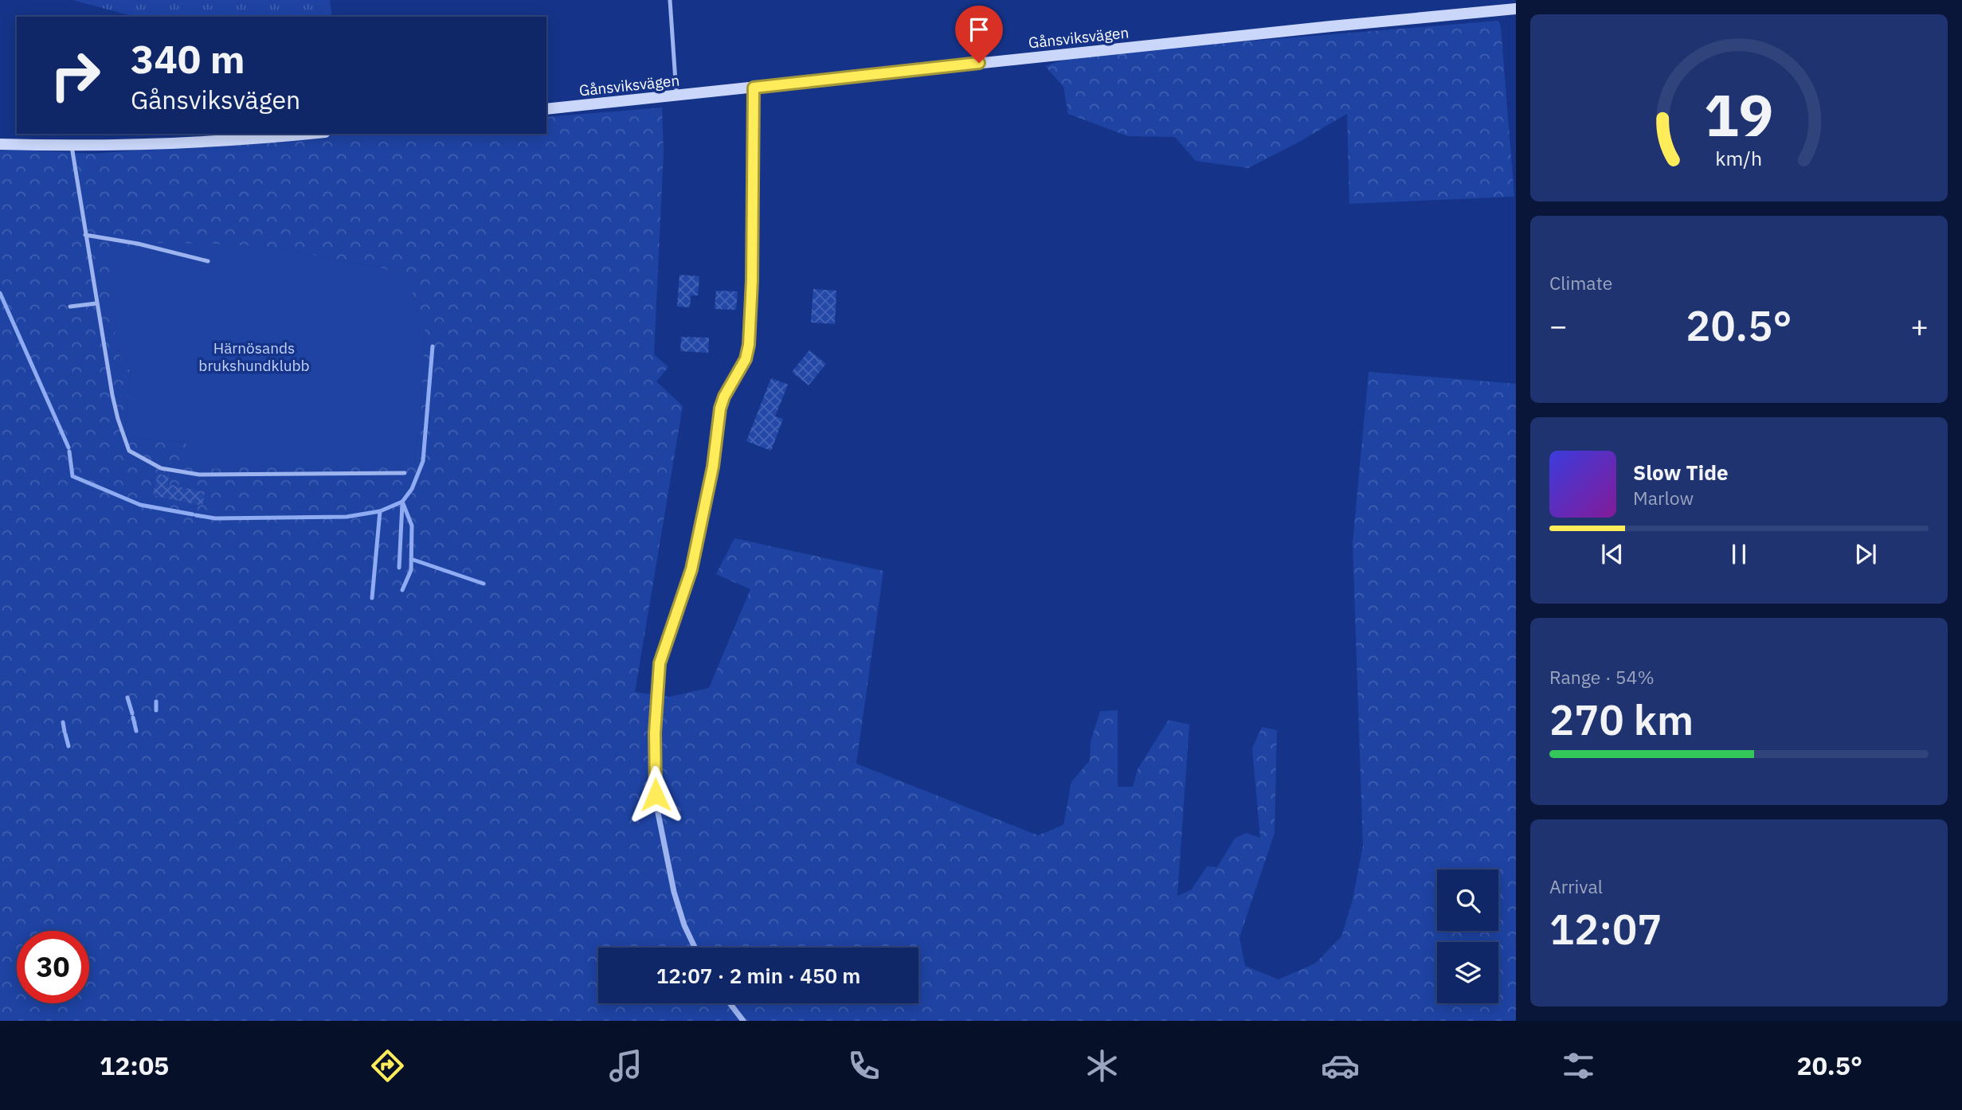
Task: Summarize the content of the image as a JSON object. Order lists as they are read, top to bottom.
{
  "streets": {
    "main road": ["Gånsviksvägen"]
  },
  "parks": ["Härnösands brukshundklubb"],
  "page": {
    "turn": ["340 m", "Gånsviksvägen"],
    "tile": [
      "Climate",
      ["Range · 54%", "270 km"],
      ["Arrival", "12:07"]
    ],
    "heat": ["−", "20.5°", "+"],
    "song": ["Slow Tide", "Marlow"],
    "limit": "30",
    "trip": "12:07 · 2 min · 450 m",
    "tabs": ["12:05", "20.5°"],
    "gauge": ["19", "km/h"]
  }
}
